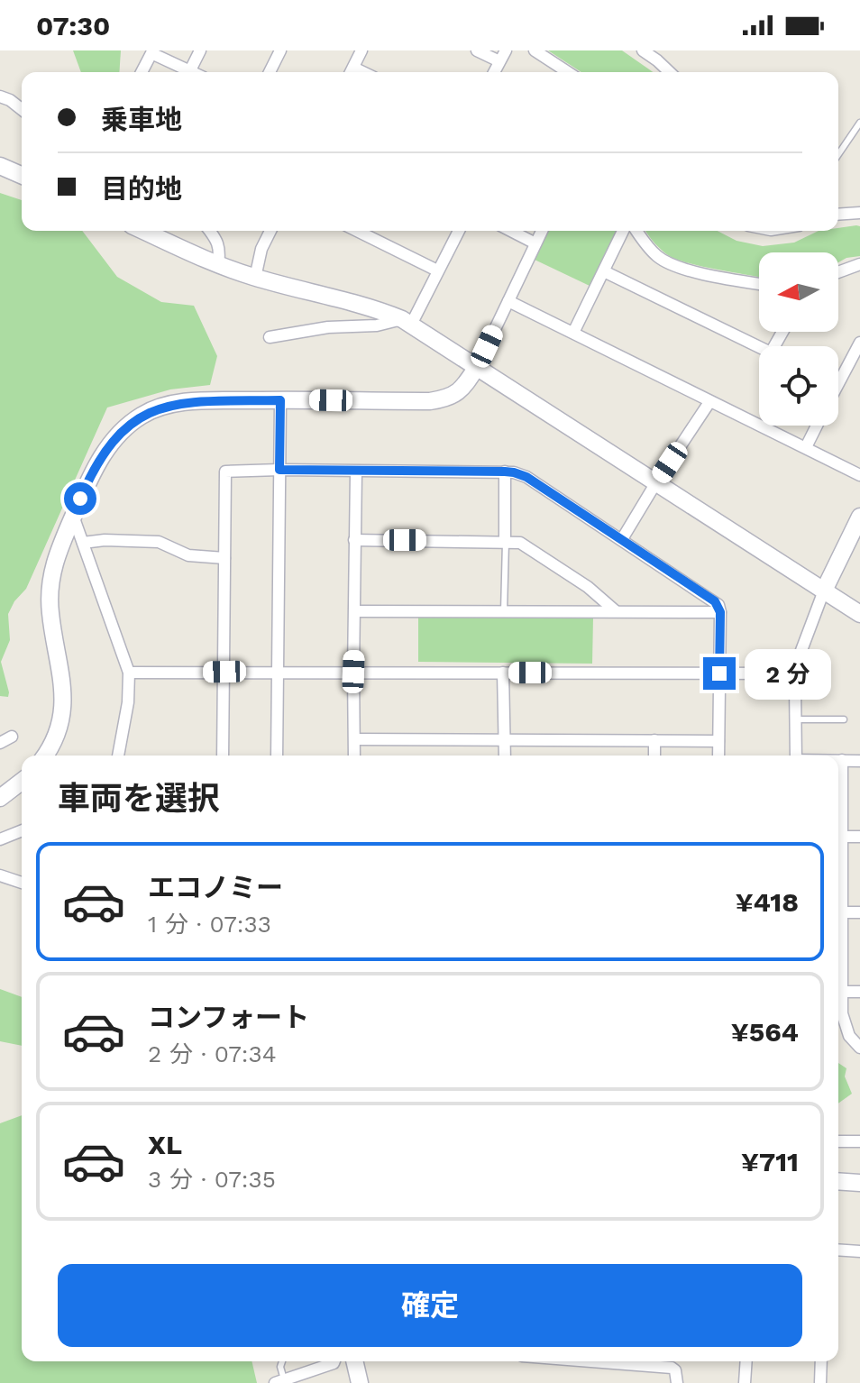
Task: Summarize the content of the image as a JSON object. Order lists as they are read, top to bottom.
{
  "north": "left",
  "page": {
    "status": "07:30",
    "banner": ["乗車地", "目的地"],
    "bubble": "2 分",
    "heading": "車両を選択",
    "list": [
      {
        "name": "エコノミー",
        "note": "1 分 · 07:33",
        "value": "¥418"
      },
      {
        "name": "コンフォート",
        "note": "2 分 · 07:34",
        "value": "¥564"
      },
      {
        "name": "XL",
        "note": "3 分 · 07:35",
        "value": "¥711"
      }
    ],
    "buttons": "確定"
  }
}
